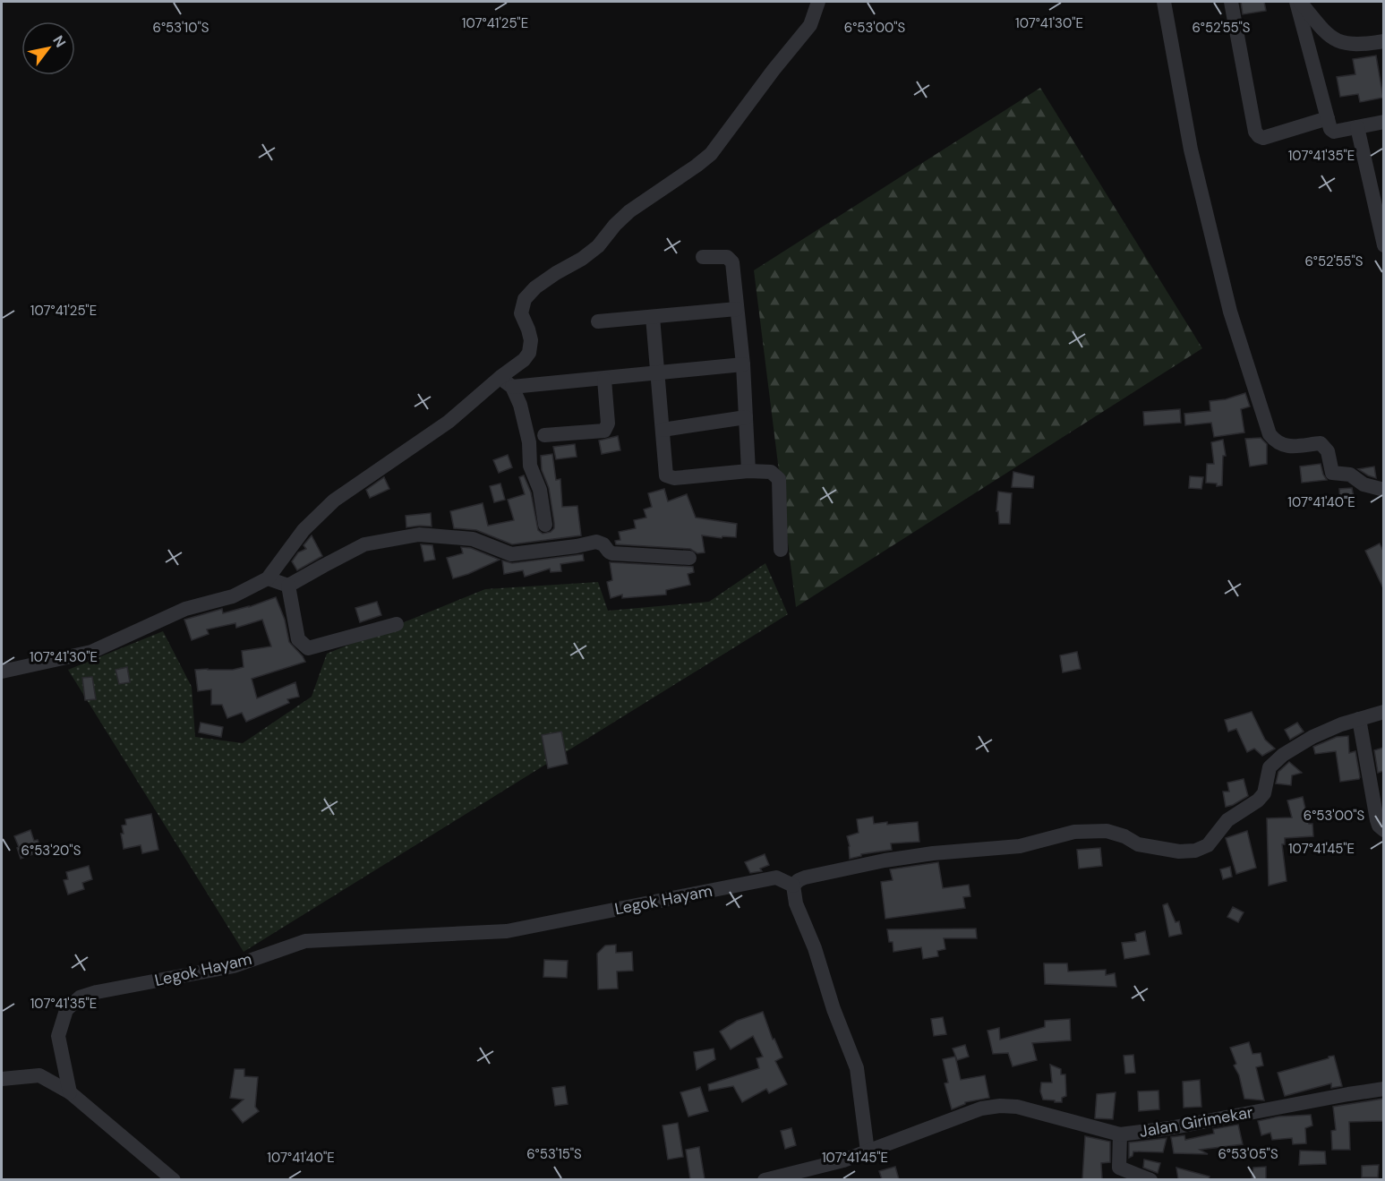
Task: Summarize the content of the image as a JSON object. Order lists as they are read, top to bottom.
{
  "streets": {
    "street": ["Legok Hayam", "Jalan Girimekar"]
  },
  "north": "top right",
  "coordinates": [
    "107°41'25\"E",
    "107°41'30\"E",
    "6°53'10\"S",
    "6°53'00\"S",
    "6°52'55\"S",
    "107°41'35\"E",
    "107°41'40\"E",
    "107°41'45\"E",
    "6°53'20\"S",
    "6°53'15\"S",
    "6°53'05\"S"
  ]
}
